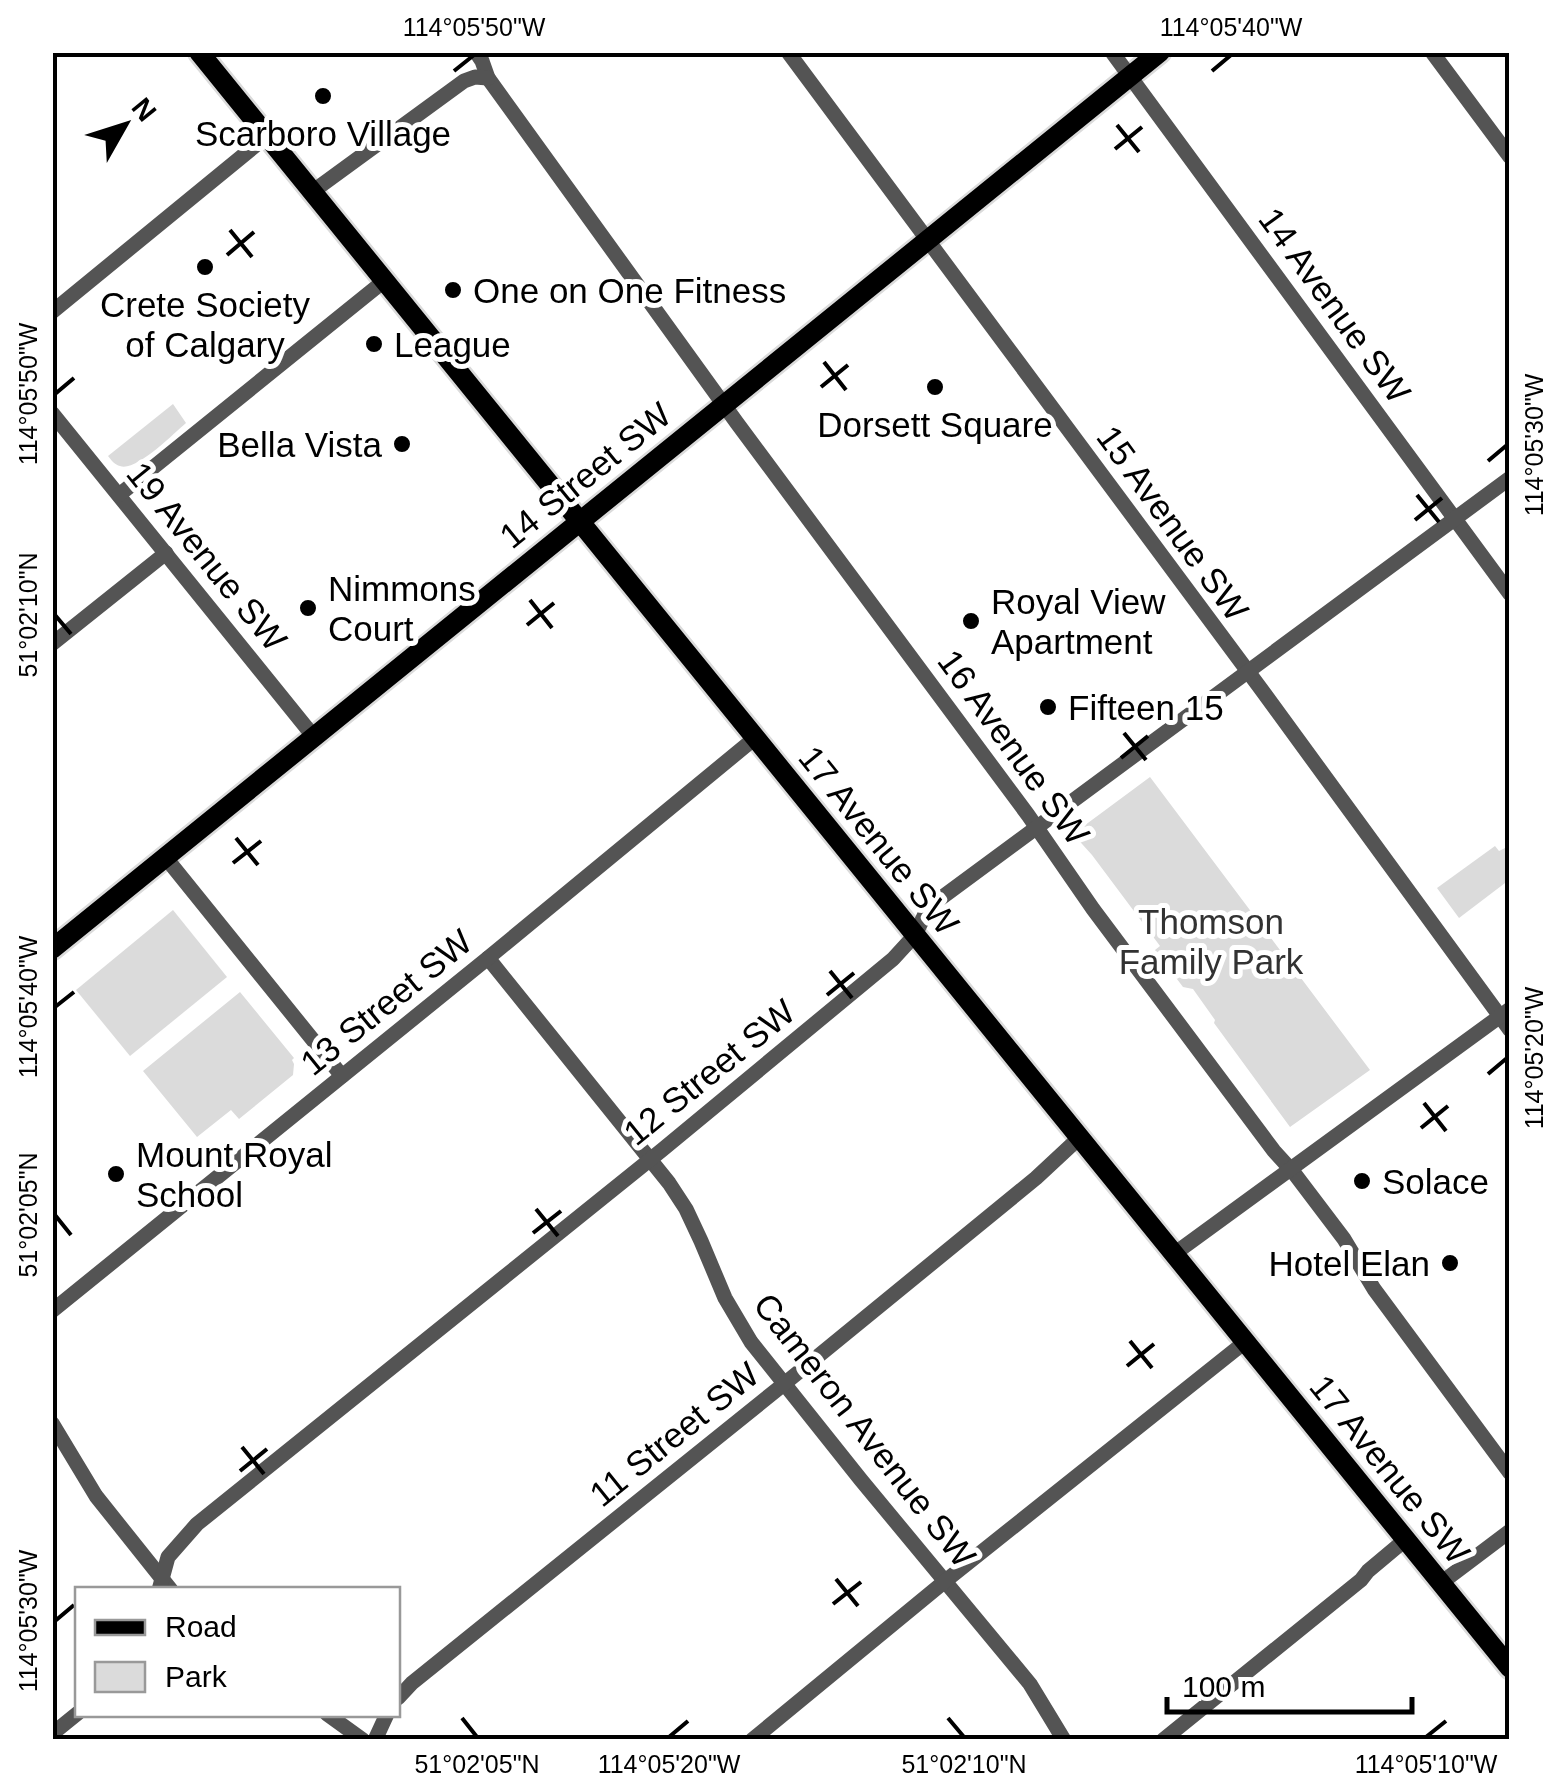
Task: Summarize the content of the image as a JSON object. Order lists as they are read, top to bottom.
{
  "streets": {
    "main road": ["14 Street SW", "17 Avenue SW"],
    "street": [
      "14 Avenue SW",
      "15 Avenue SW",
      "19 Avenue SW",
      "16 Avenue SW",
      "13 Street SW",
      "12 Street SW",
      "Cameron Avenue SW",
      "11 Street SW"
    ]
  },
  "crossings": [
    ["14 Avenue SW", "14 Street SW"],
    ["14 Avenue SW", "12 Street SW"],
    ["14 Street SW", "15 Avenue SW"],
    ["14 Street SW", "19 Avenue SW"],
    ["14 Street SW", "16 Avenue SW"],
    ["14 Street SW", "17 Avenue SW"],
    ["15 Avenue SW", "12 Street SW"],
    ["16 Avenue SW", "12 Street SW"],
    ["17 Avenue SW", "13 Street SW"],
    ["17 Avenue SW", "12 Street SW"],
    ["17 Avenue SW", "11 Street SW"],
    ["13 Street SW", "Cameron Avenue SW"],
    ["12 Street SW", "Cameron Avenue SW"],
    ["Cameron Avenue SW", "11 Street SW"]
  ],
  "parks": ["Thomson Family Park"],
  "places": [
    "Scarboro Village",
    "Crete Society of Calgary",
    "One on One Fitness",
    "League",
    "Dorsett Square",
    "Bella Vista",
    "Nimmons Court",
    "Royal View Apartment",
    "Fifteen 15",
    "Mount Royal School",
    "Solace",
    "Hotel Elan"
  ],
  "legend": ["Road", "Park"],
  "scale_bar": "100 m",
  "north": "top right",
  "coordinates": [
    "114°05'50\"W",
    "114°05'40\"W",
    "114°05'30\"W",
    "51°02'10\"N",
    "114°05'20\"W",
    "51°02'05\"N",
    "114°05'10\"W"
  ]
}
